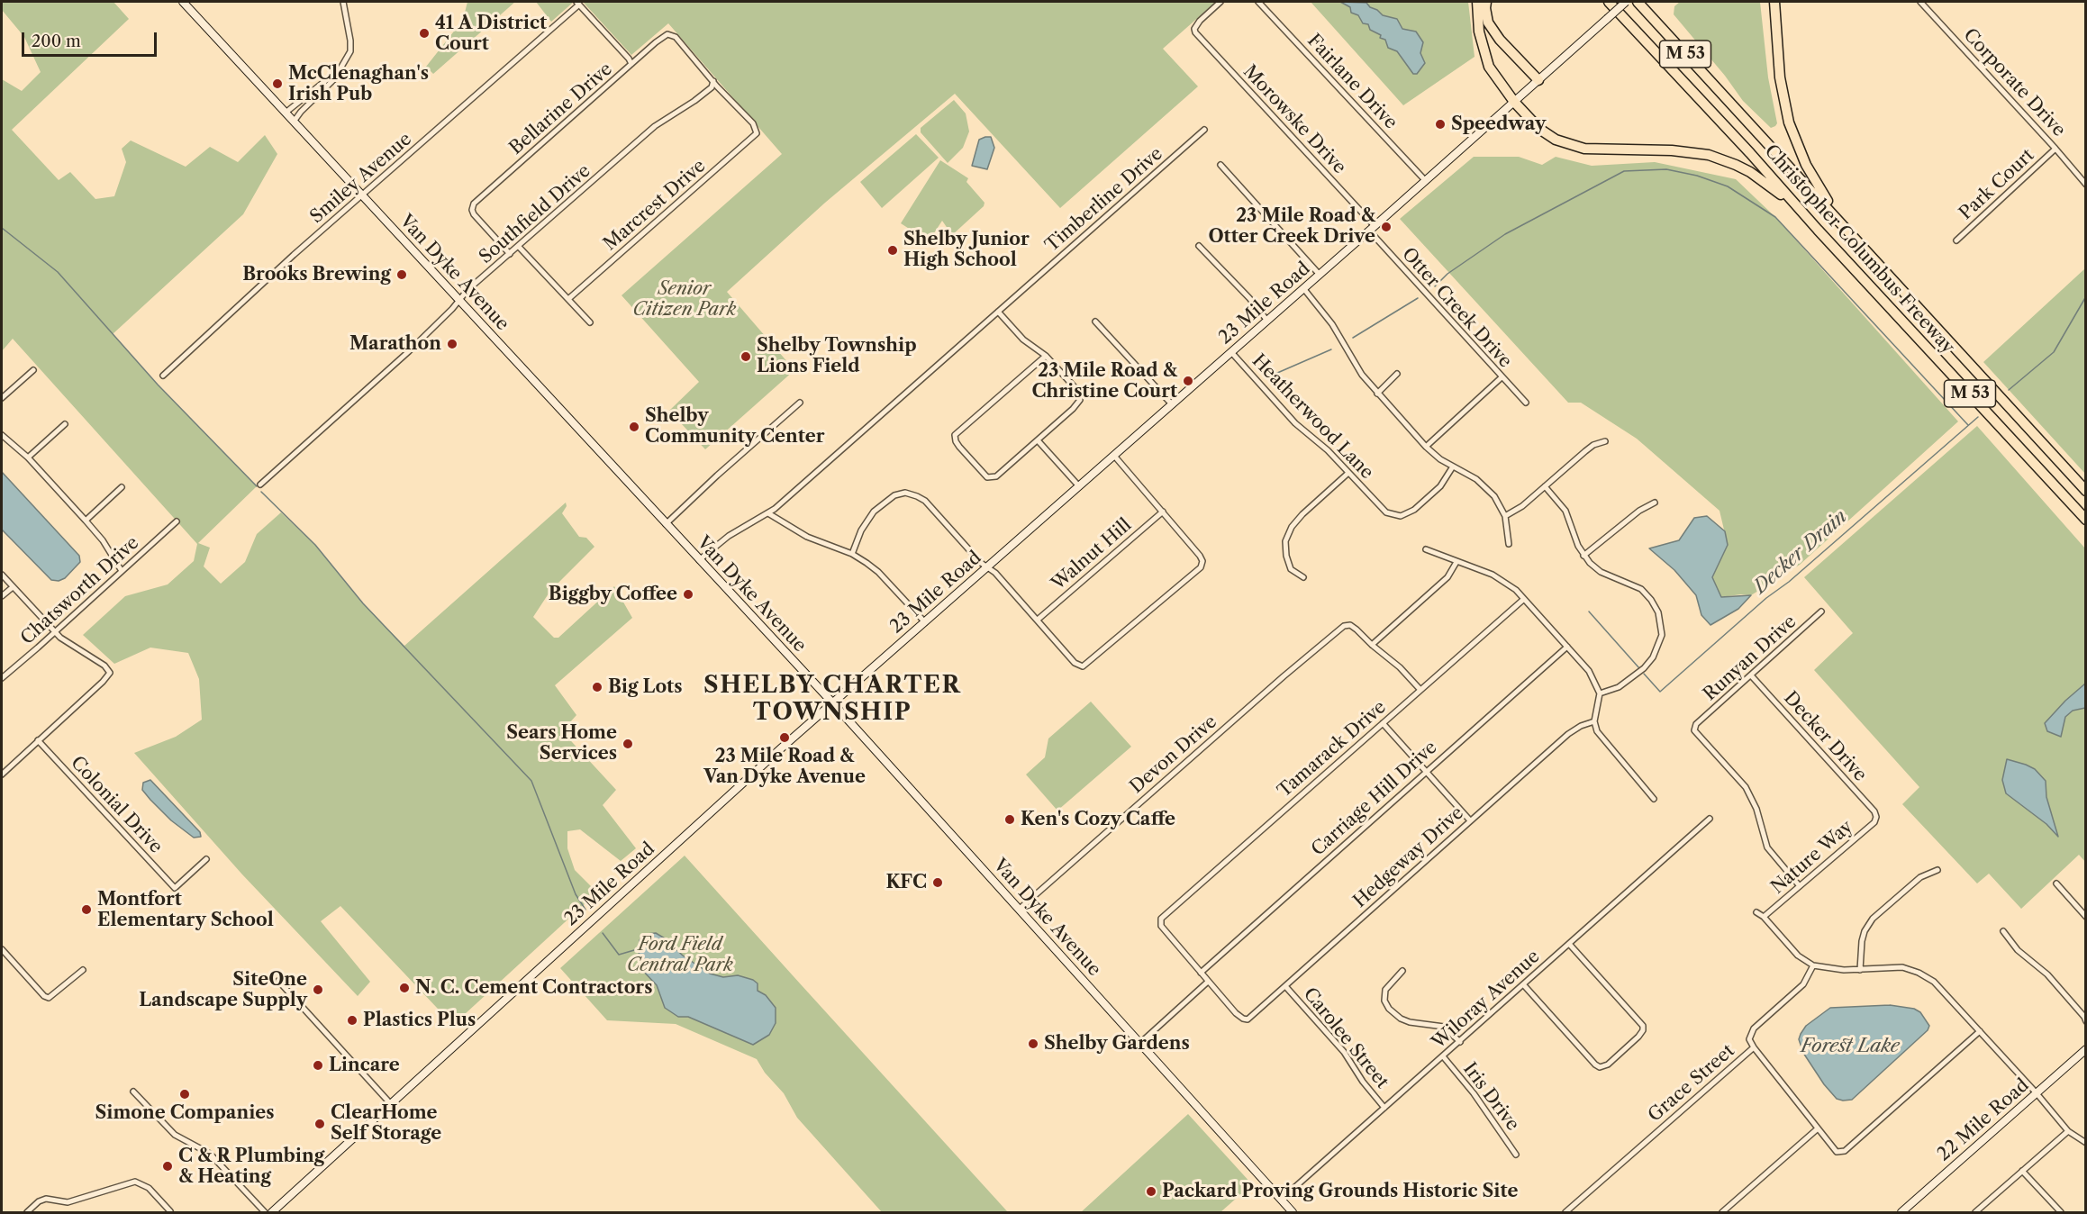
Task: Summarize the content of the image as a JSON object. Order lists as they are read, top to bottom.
{
  "streets": {
    "highway": ["M 53", "Christopher Columbus Freeway"],
    "main road": ["Van Dyke Avenue", "23 Mile Road", "22 Mile Road"],
    "street": [
      "Fairlane Drive",
      "Corporate Drive",
      "Bellarine Drive",
      "Morowske Drive",
      "Smiley Avenue",
      "Park Court",
      "Timberline Drive",
      "Marcrest Drive",
      "Southfield Drive",
      "Otter Creek Drive",
      "Heatherwood Lane",
      "Walnut Hill",
      "Chatsworth Drive",
      "Runyan Drive",
      "Decker Drive",
      "Tamarack Drive",
      "Devon Drive",
      "Carriage Hill Drive",
      "Colonial Drive",
      "Hedgeway Drive",
      "Nature Way",
      "Wiloray Avenue",
      "Carolee Street",
      "Grace Street",
      "Iris Drive"
    ]
  },
  "crossings": [
    ["Fairlane Drive", "23 Mile Road"],
    ["Corporate Drive", "Park Court"],
    ["Bellarine Drive", "Marcrest Drive"],
    ["Bellarine Drive", "Southfield Drive"],
    ["Morowske Drive", "23 Mile Road"],
    ["Morowske Drive", "Otter Creek Drive"],
    ["Smiley Avenue", "Van Dyke Avenue"],
    ["Timberline Drive", "Van Dyke Avenue"],
    ["Marcrest Drive", "Southfield Drive"],
    ["Southfield Drive", "Van Dyke Avenue"],
    ["Van Dyke Avenue", "23 Mile Road"],
    ["Van Dyke Avenue", "Devon Drive"],
    ["Van Dyke Avenue", "Wiloray Avenue"],
    ["23 Mile Road", "Otter Creek Drive"],
    ["23 Mile Road", "Heatherwood Lane"],
    ["Runyan Drive", "Decker Drive"],
    ["Runyan Drive", "Nature Way"],
    ["Decker Drive", "Nature Way"],
    ["Tamarack Drive", "Carriage Hill Drive"],
    ["Hedgeway Drive", "Carolee Street"],
    ["Wiloray Avenue", "Carolee Street"],
    ["Wiloray Avenue", "Iris Drive"]
  ],
  "districts": ["SHELBY CHARTER TOWNSHIP"],
  "water": ["Decker Drain", "Forest Lake"],
  "parks": ["Senior Citizen Park", "Ford Field Central Park"],
  "places": [
    "41 A District Court",
    "McClenaghan's Irish Pub",
    "Speedway",
    "23 Mile Road & Otter Creek Drive",
    "Shelby Junior High School",
    "Brooks Brewing",
    "Marathon",
    "Shelby Township Lions Field",
    "23 Mile Road & Christine Court",
    "Shelby Community Center",
    "Biggby Coffee",
    "Big Lots",
    "23 Mile Road & Van Dyke Avenue",
    "Sears Home Services",
    "Ken's Cozy Caffe",
    "KFC",
    "Montfort Elementary School",
    "N. C. Cement Contractors",
    "SiteOne Landscape Supply",
    "Plastics Plus",
    "Shelby Gardens",
    "Lincare",
    "Simone Companies",
    "ClearHome Self Storage",
    "C & R Plumbing & Heating",
    "Packard Proving Grounds Historic Site"
  ],
  "scale_bar": "200 m"
}
